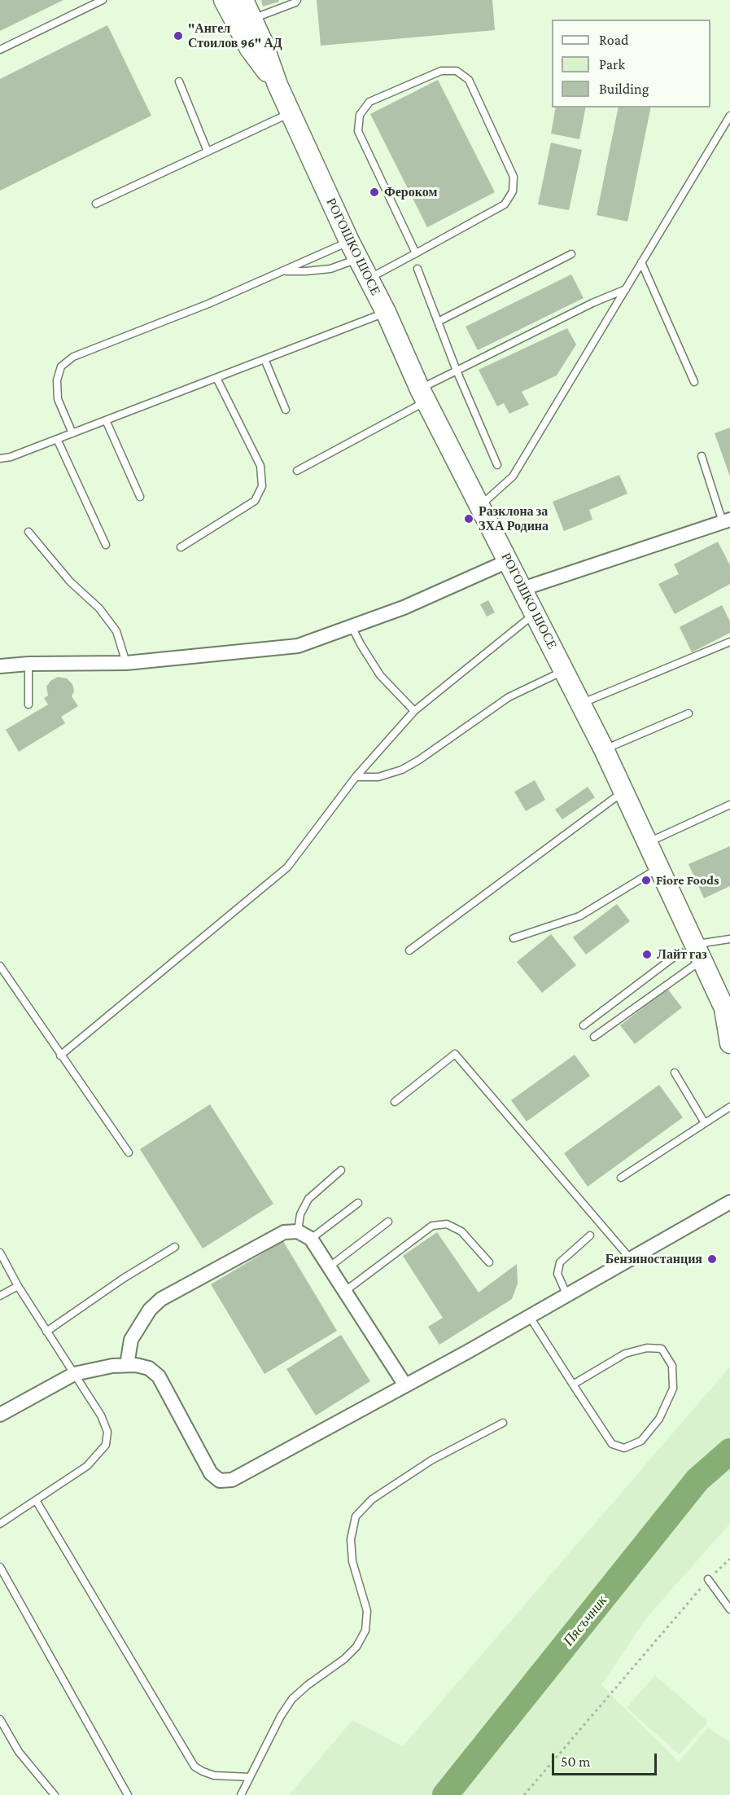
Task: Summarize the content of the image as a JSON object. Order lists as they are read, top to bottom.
{
  "streets": {
    "main road": ["РОГОШКО ШОСЕ"]
  },
  "water": ["Пясъчник"],
  "places": [
    "\"Ангел Стоилов 96\" АД",
    "Фероком",
    "Разклона за ЗХА Родина",
    "Fiore Foods",
    "Лайт газ",
    "Бензиностанция"
  ],
  "legend": ["Road", "Park", "Building"],
  "scale_bar": "50 m"
}
